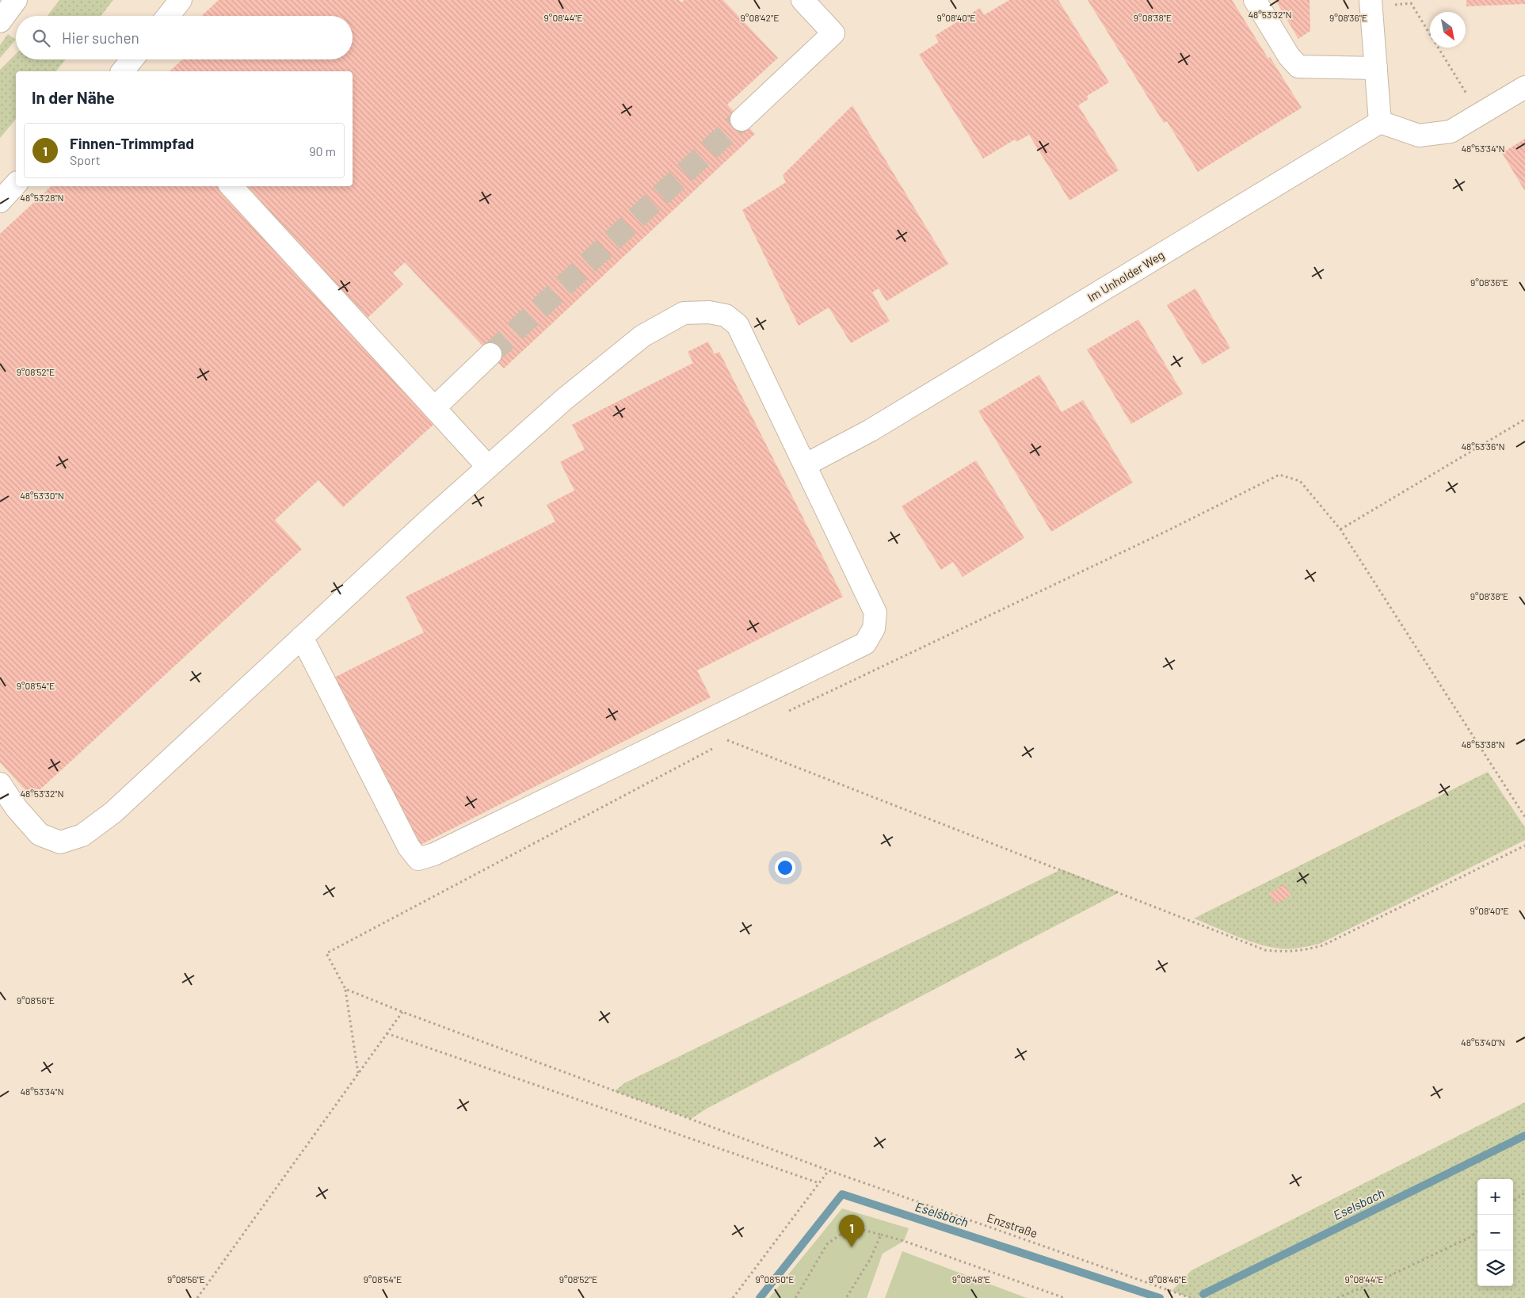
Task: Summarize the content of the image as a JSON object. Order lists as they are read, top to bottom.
{
  "streets": {
    "street": ["Im Unholder Weg"],
    "path": ["Enzstraße"]
  },
  "water": ["Eselsbach"],
  "north": "bottom right",
  "page": {
    "search": "Hier suchen",
    "heading": "In der Nähe",
    "list": [
      {
        "mark": "1",
        "name": "Finnen-Trimmpfad",
        "note": "Sport",
        "value": "90 m"
      }
    ],
    "map_buttons": ["+", "−"],
    "pins": "1"
  },
  "coordinates": [
    "48°53'32\"N",
    "9°08'42\"E",
    "9°08'40\"E",
    "9°08'36\"E",
    "9°08'44\"E",
    "9°08'38\"E",
    "48°53'34\"N",
    "48°53'28\"N",
    "9°08'52\"E",
    "48°53'36\"N",
    "48°53'30\"N",
    "9°08'54\"E",
    "48°53'38\"N",
    "9°08'56\"E",
    "48°53'40\"N",
    "9°08'50\"E",
    "9°08'48\"E",
    "9°08'46\"E"
  ]
}
